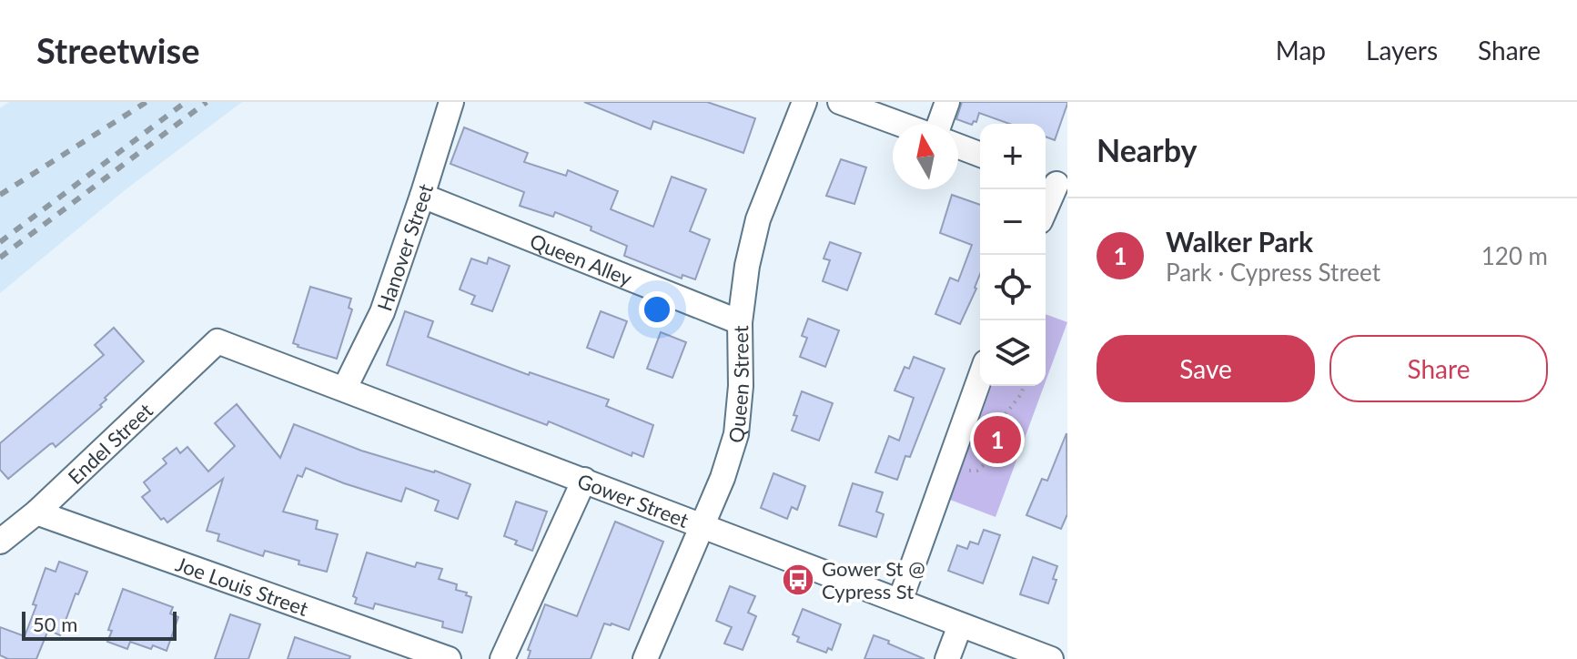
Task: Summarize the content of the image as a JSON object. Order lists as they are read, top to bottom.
{
  "streets": {
    "street": [
      "Hanover Street",
      "Queen Alley",
      "Queen Street",
      "Endel Street",
      "Gower Street",
      "Joe Louis Street"
    ]
  },
  "crossings": [
    ["Hanover Street", "Queen Alley"],
    ["Hanover Street", "Gower Street"],
    ["Queen Alley", "Queen Street"],
    ["Queen Street", "Gower Street"],
    ["Endel Street", "Gower Street"],
    ["Endel Street", "Joe Louis Street"]
  ],
  "places": {
    "bus stop": ["Gower St @ Cypress St"]
  },
  "scale_bar": "50 m",
  "north": "top",
  "page": {
    "header": "Streetwise",
    "nav": ["Map", "Layers", "Share"],
    "heading": "Nearby",
    "map_buttons": ["+", "−"],
    "list": [
      {
        "mark": "1",
        "name": "Walker Park",
        "note": "Park · Cypress Street",
        "value": "120 m"
      }
    ],
    "buttons": ["Save", "Share"],
    "pins": "1",
    "scale": "50 m"
  }
}
